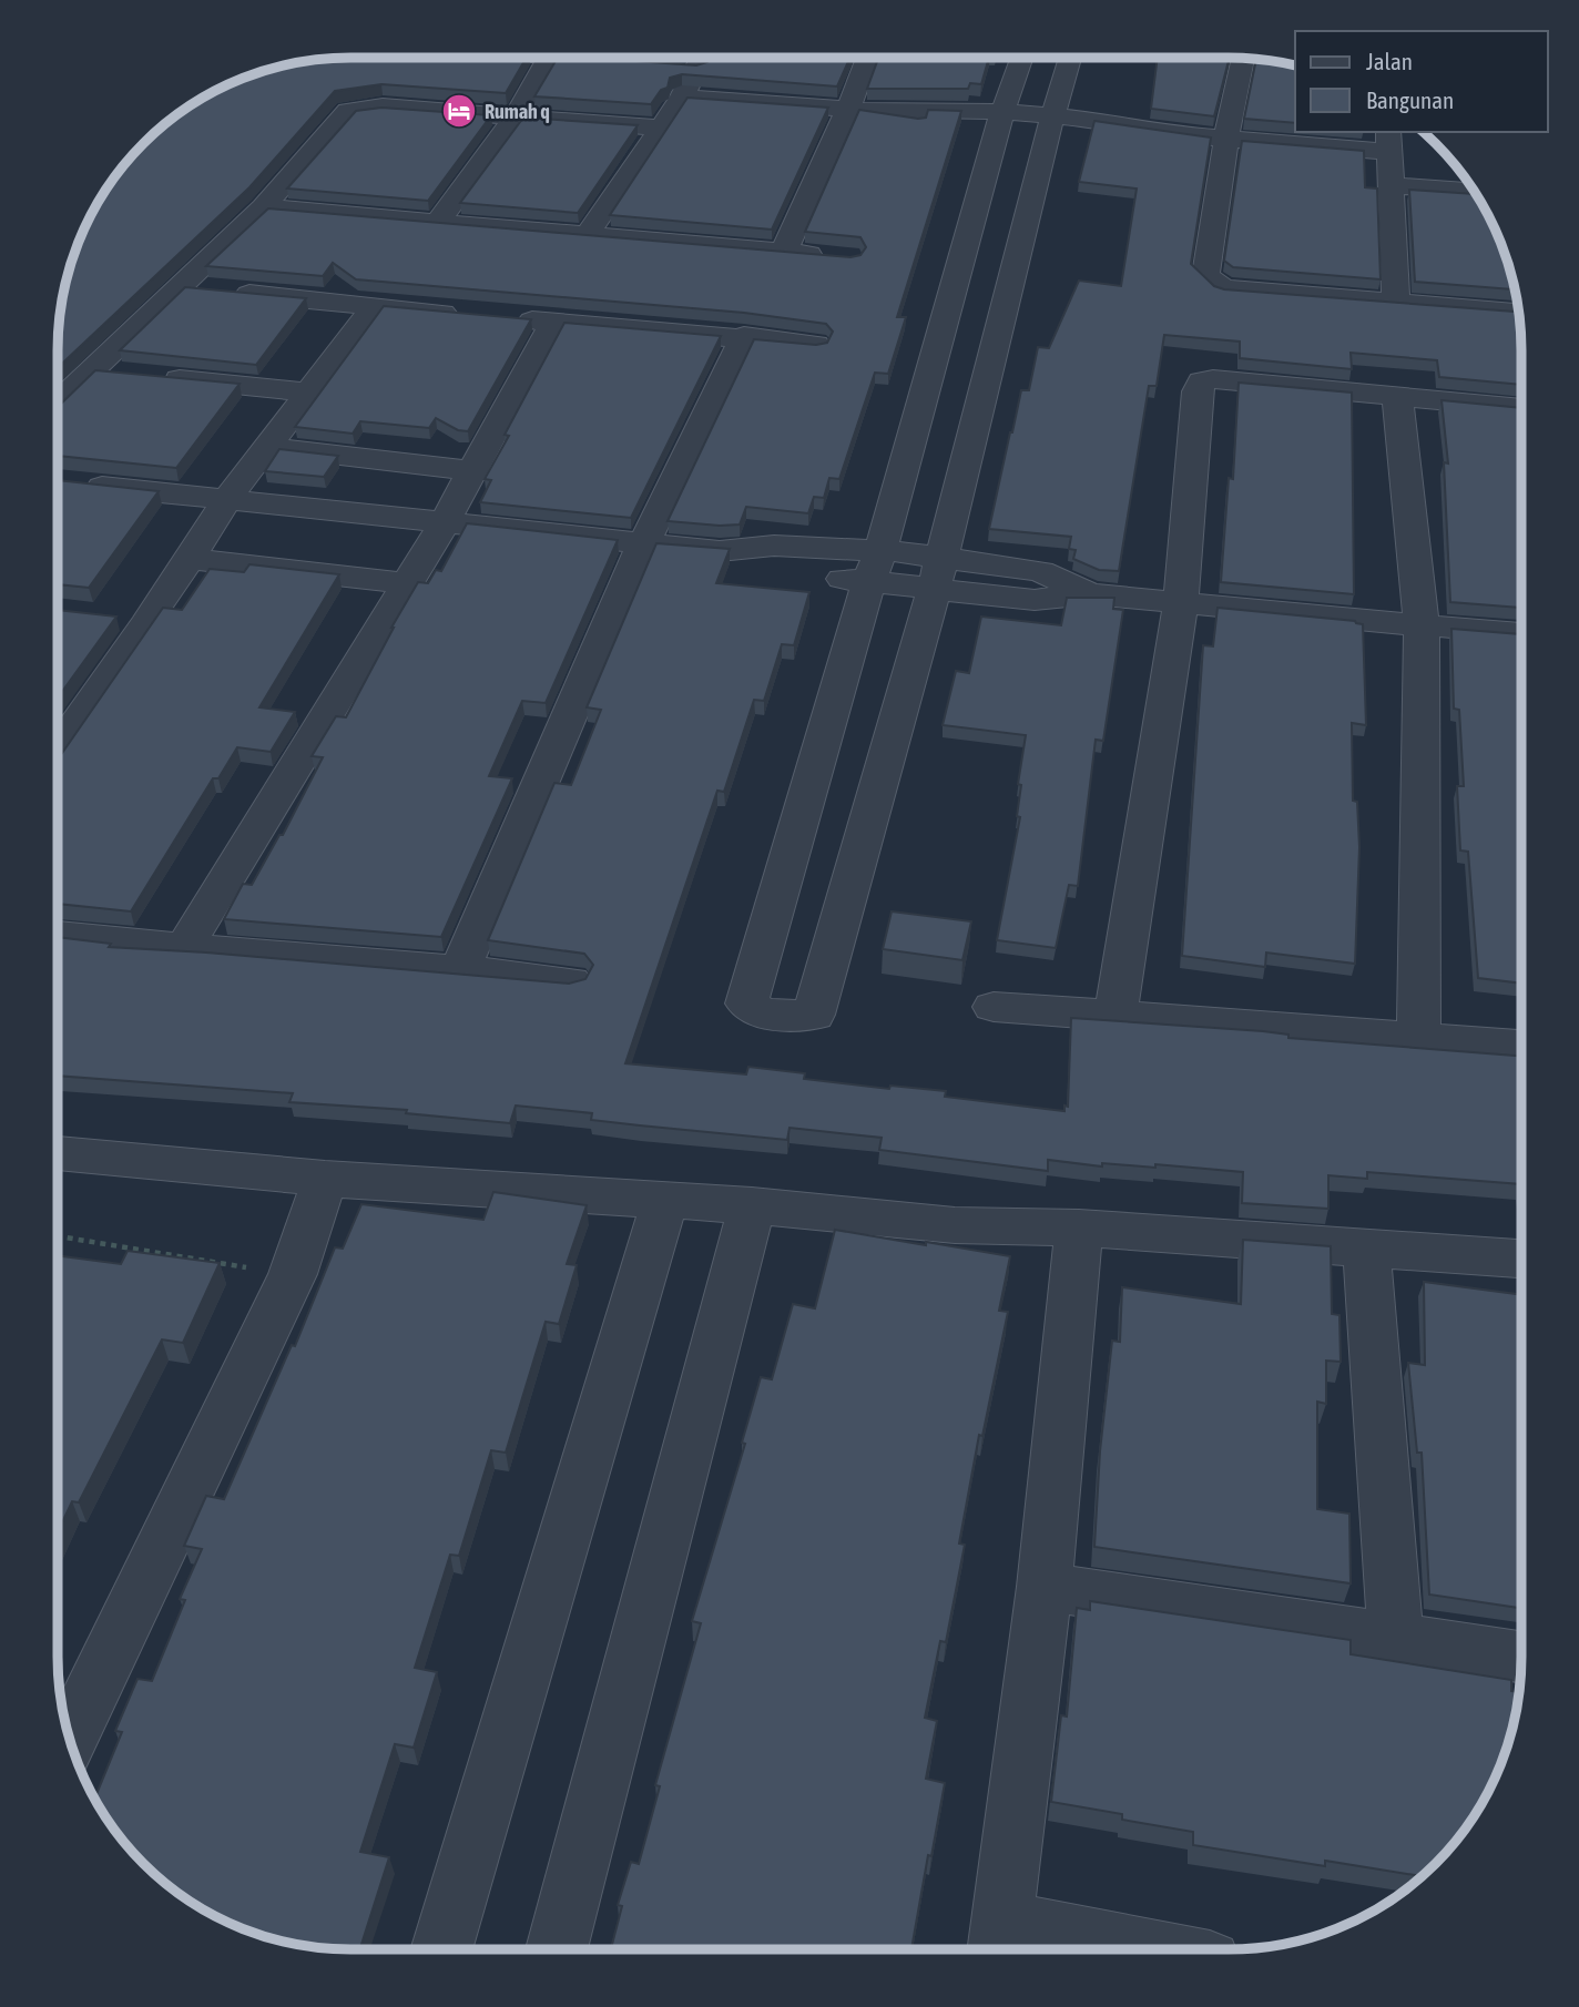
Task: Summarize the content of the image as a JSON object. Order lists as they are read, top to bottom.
{
  "places": {
    "hotel": ["Rumah q"]
  },
  "legend": ["Jalan", "Bangunan"]
}
